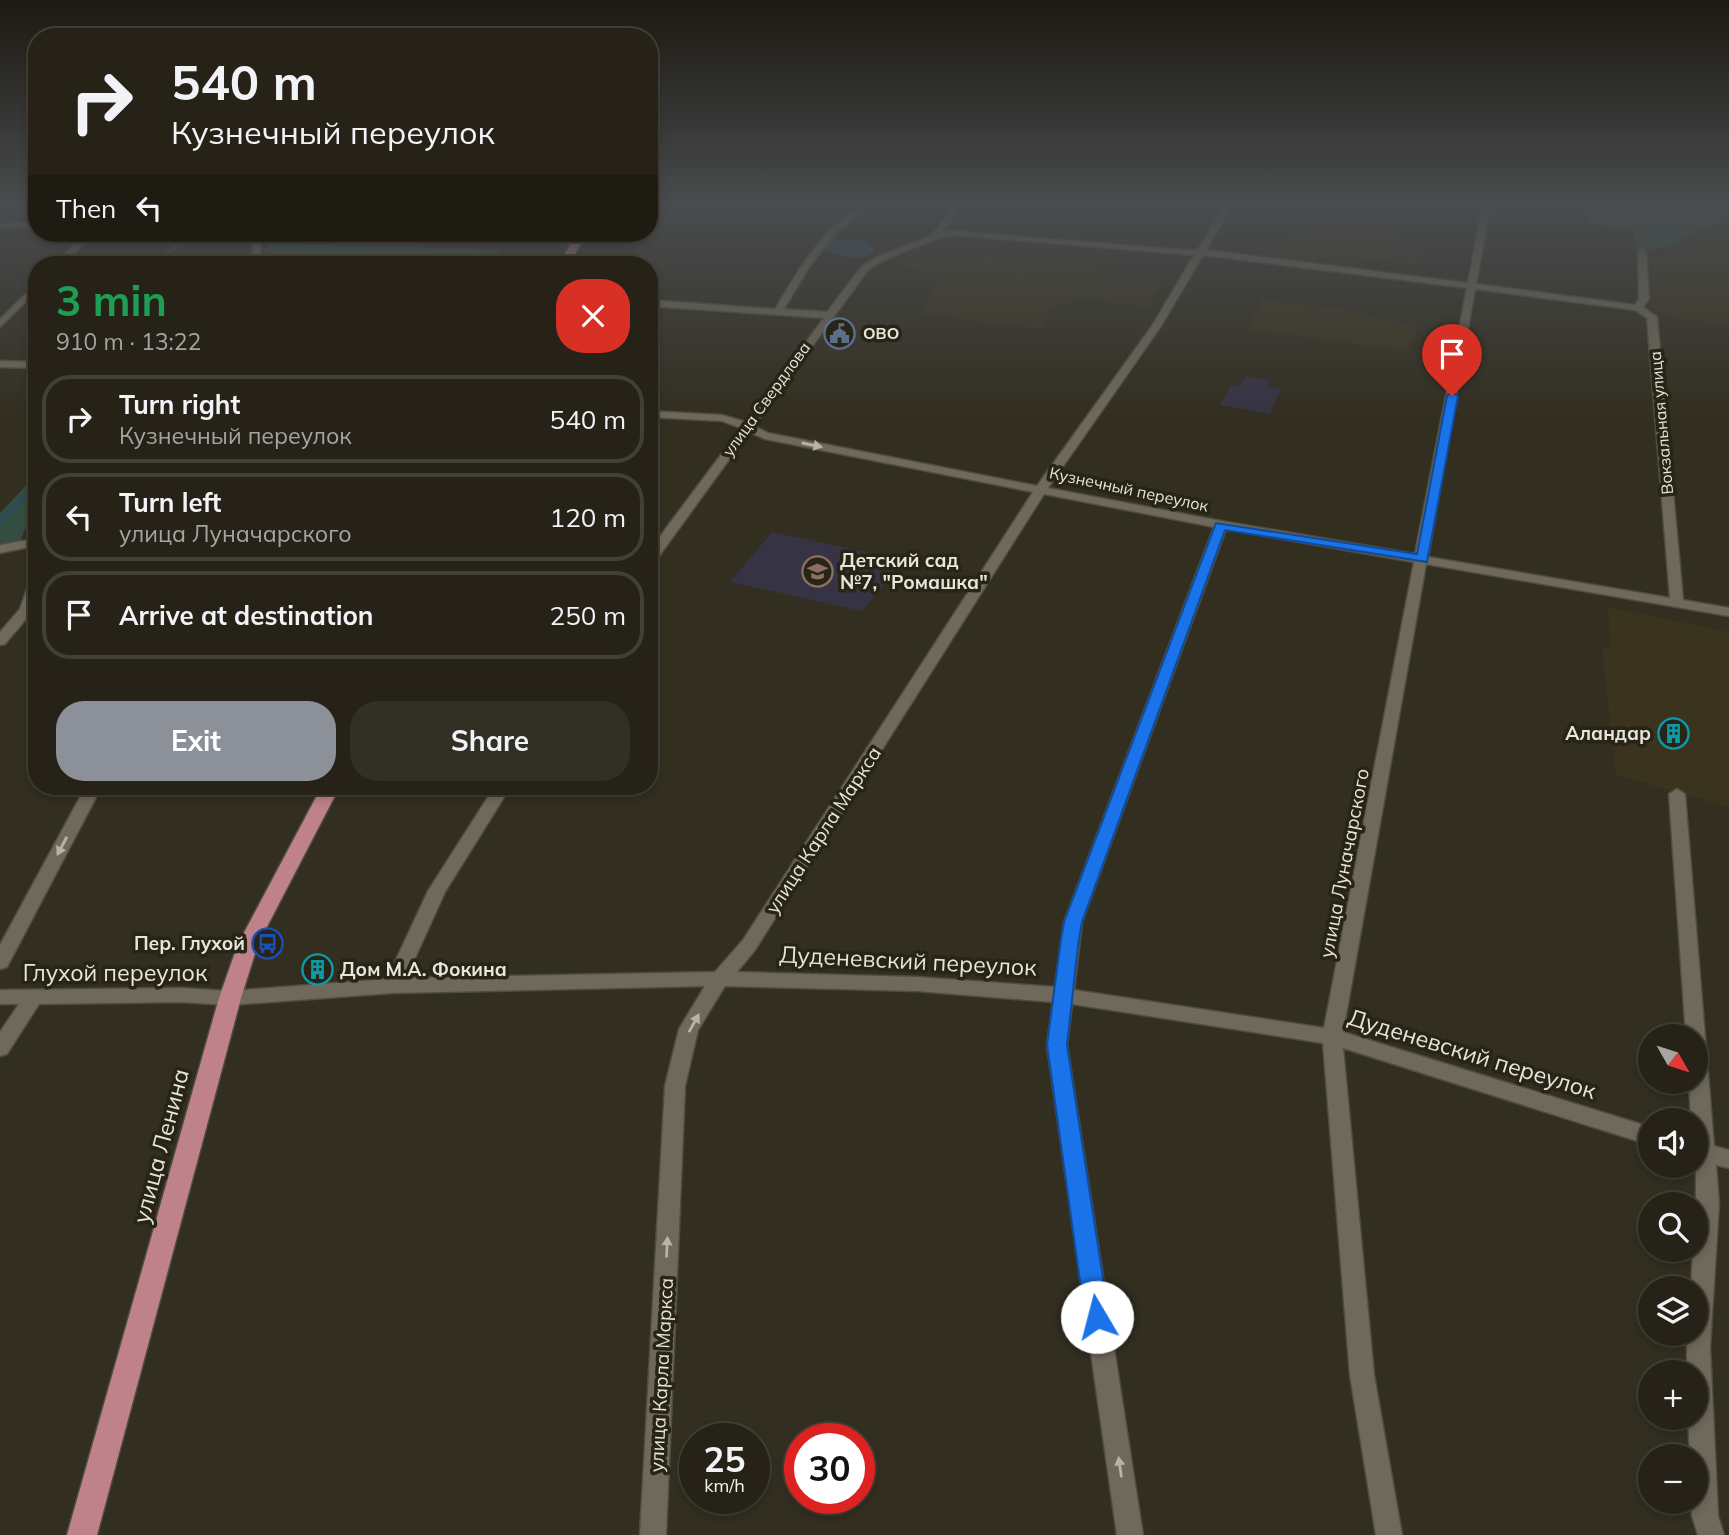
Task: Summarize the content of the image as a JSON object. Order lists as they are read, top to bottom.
{
  "streets": {
    "main road": ["улица Ленина"],
    "street": [
      "улица Свердлова",
      "Вокзальная улица",
      "Кузнечный переулок",
      "улица Карла Маркса",
      "улица Луначарского",
      "Дуденевский переулок",
      "Глухой переулок"
    ]
  },
  "crossings": [
    ["улица Свердлова", "Кузнечный переулок"],
    ["Вокзальная улица", "Кузнечный переулок"],
    ["Кузнечный переулок", "улица Карла Маркса"],
    ["Кузнечный переулок", "улица Луначарского"],
    ["улица Карла Маркса", "Дуденевский переулок"],
    ["улица Луначарского", "Дуденевский переулок"],
    ["Дуденевский переулок", "Глухой переулок"],
    ["Дуденевский переулок", "улица Ленина"],
    ["Глухой переулок", "улица Ленина"]
  ],
  "one_way": ["улица Карла Маркса"],
  "places": {
    "public building": ["ОВО"],
    "school or university": ["Детский сад №7, \"Ромашка\""],
    "building": ["Аландар", "Дом М.А. Фокина"],
    "bus stop": ["Пер. Глухой"]
  },
  "north": "bottom right",
  "page": {
    "turn": ["540 m", "Кузнечный переулок"],
    "then": "Then",
    "heading": ["3 min", "910 m · 13:22"],
    "list": [
      {
        "name": "Turn right",
        "note": "Кузнечный переулок",
        "value": "540 m"
      },
      {
        "name": "Turn left",
        "note": "улица Луначарского",
        "value": "120 m"
      },
      {
        "name": "Arrive at destination",
        "value": "250 m"
      }
    ],
    "buttons": ["Exit", "Share"],
    "map_buttons": ["+", "−"],
    "speed": "25 km/h",
    "limit": "30"
  }
}
